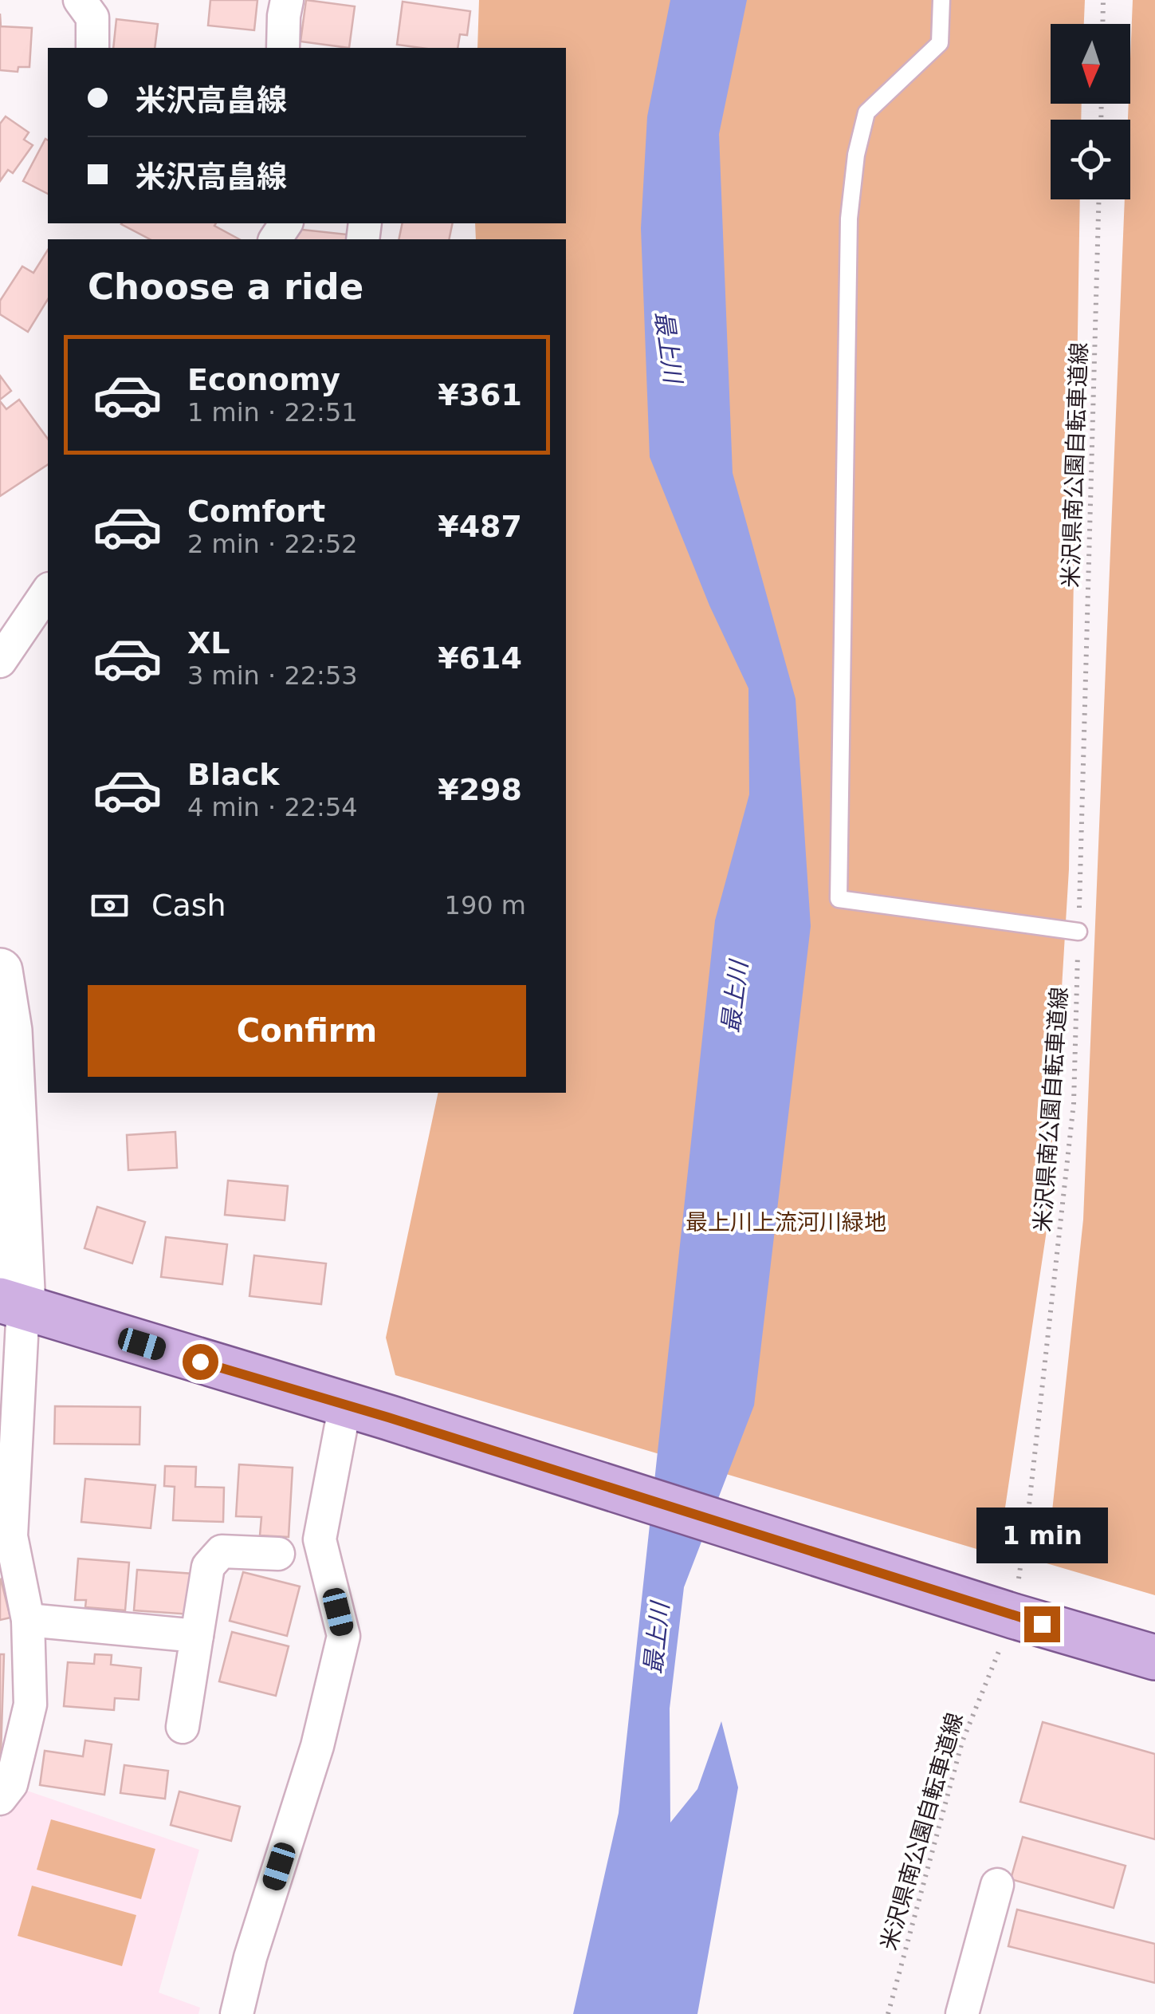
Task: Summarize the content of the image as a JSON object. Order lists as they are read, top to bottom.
{
  "streets": {
    "path": ["米沢県南公園自転車道線"]
  },
  "water": ["最上川"],
  "parks": ["最上川上流河川緑地"],
  "north": "bottom",
  "page": {
    "banner": ["米沢高畠線", "米沢高畠線"],
    "heading": "Choose a ride",
    "list": [
      {
        "name": "Economy",
        "note": "1 min · 22:51",
        "value": "¥361"
      },
      {
        "name": "Comfort",
        "note": "2 min · 22:52",
        "value": "¥487"
      },
      {
        "name": "XL",
        "note": "3 min · 22:53",
        "value": "¥614"
      },
      {
        "name": "Black",
        "note": "4 min · 22:54",
        "value": "¥298"
      }
    ],
    "pay": ["Cash", "190 m"],
    "buttons": "Confirm",
    "bubble": "1 min"
  }
}
